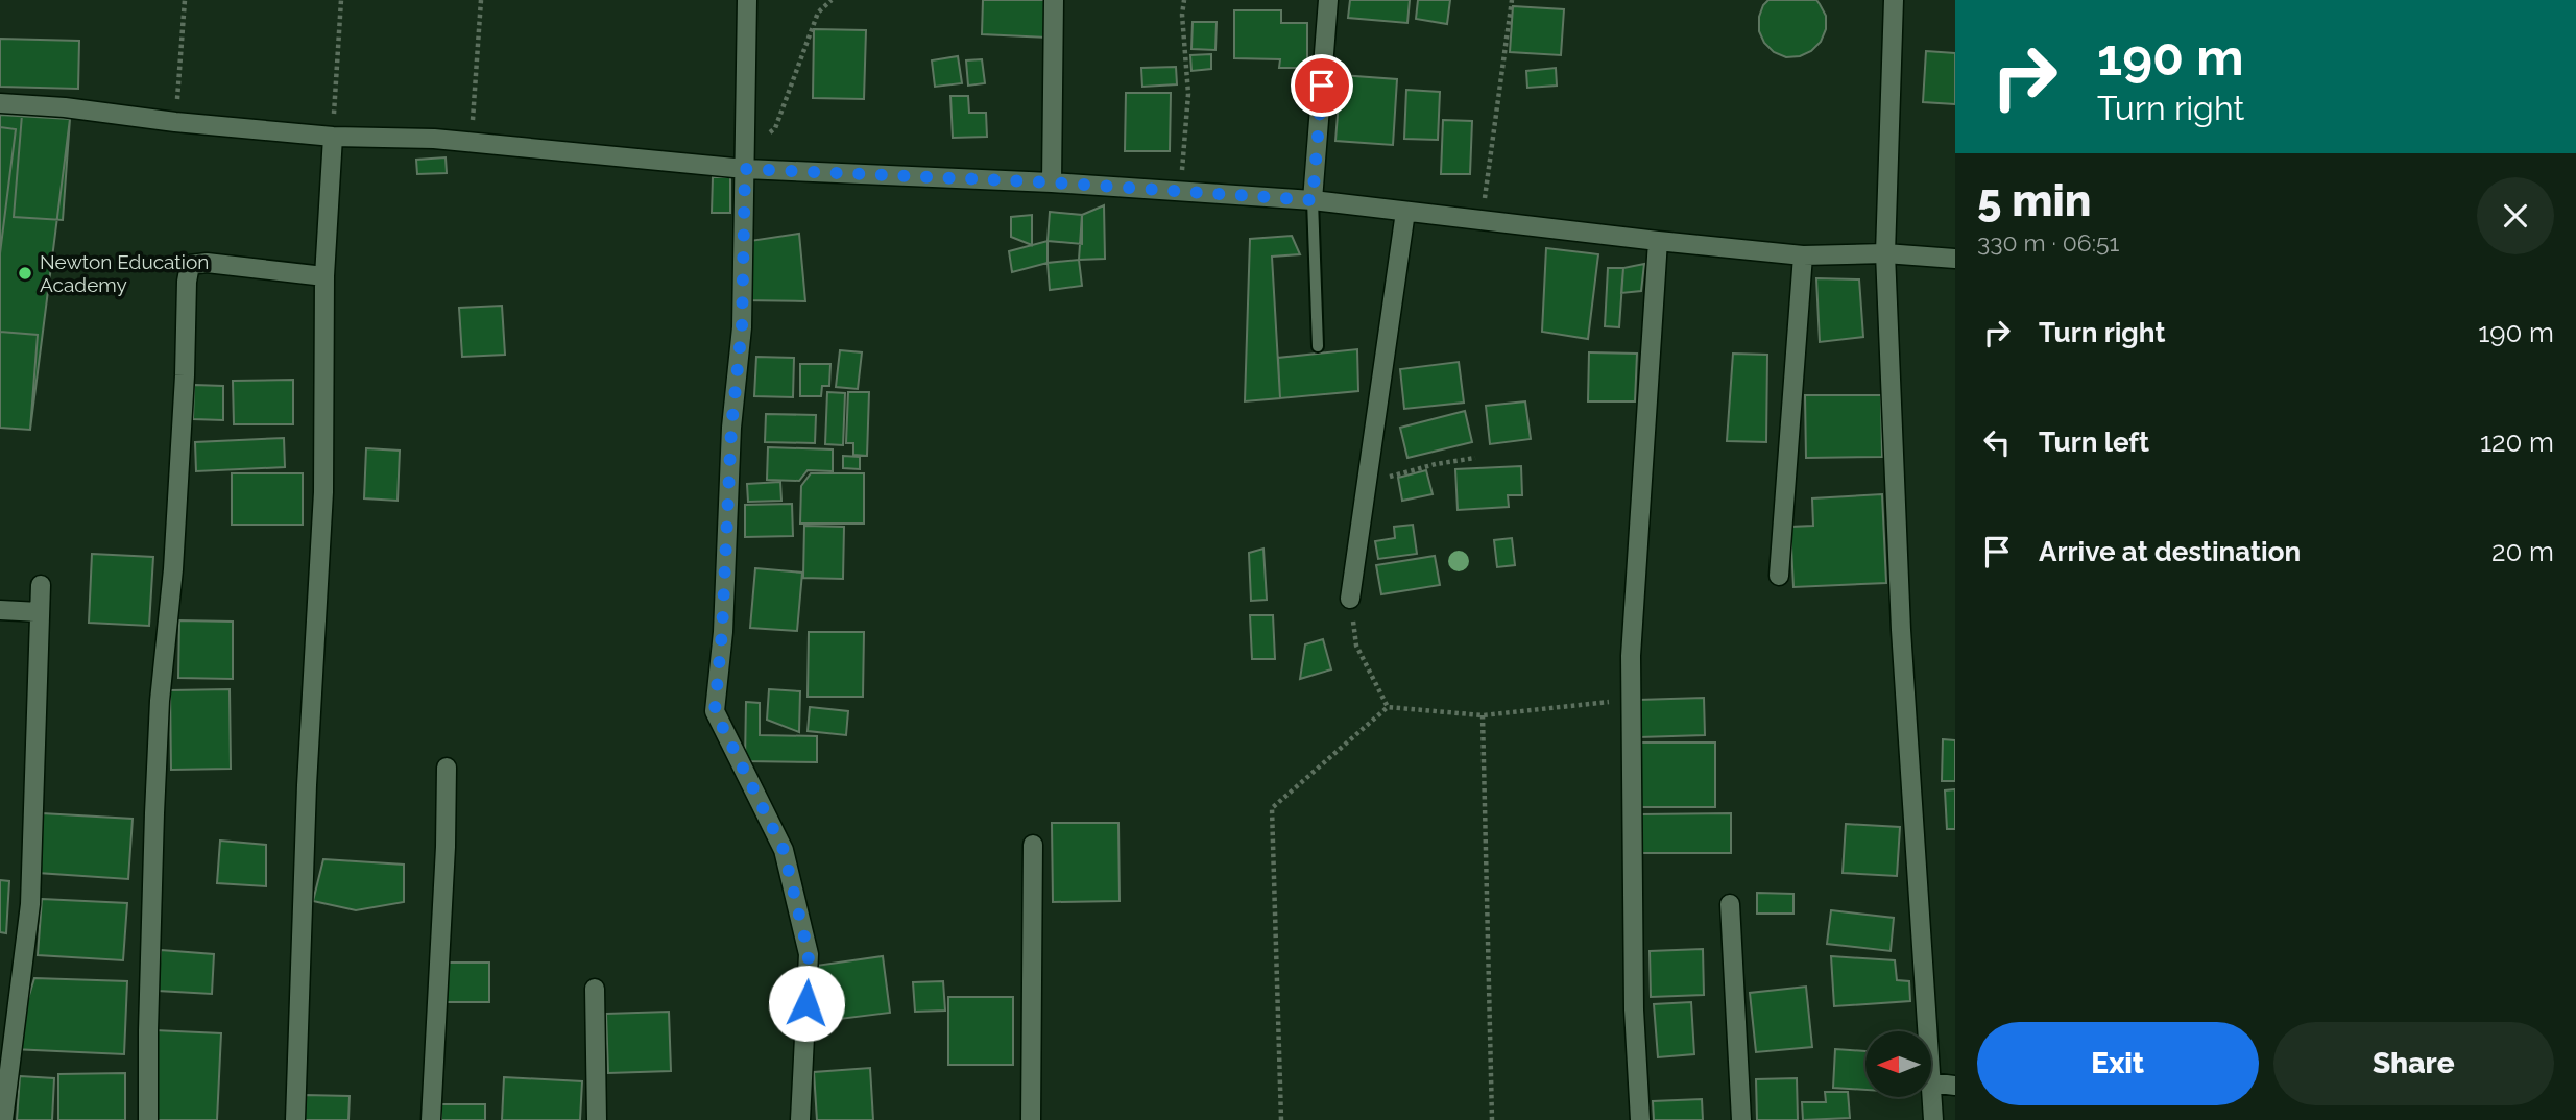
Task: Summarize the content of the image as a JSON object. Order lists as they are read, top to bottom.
{
  "places": ["Newton Education Academy"],
  "north": "left",
  "page": {
    "turn": ["190 m", "Turn right"],
    "heading": ["5 min", "330 m · 06:51"],
    "list": [
      {
        "name": "Turn right",
        "value": "190 m"
      },
      {
        "name": "Turn left",
        "value": "120 m"
      },
      {
        "name": "Arrive at destination",
        "value": "20 m"
      }
    ],
    "buttons": ["Exit", "Share"]
  }
}
